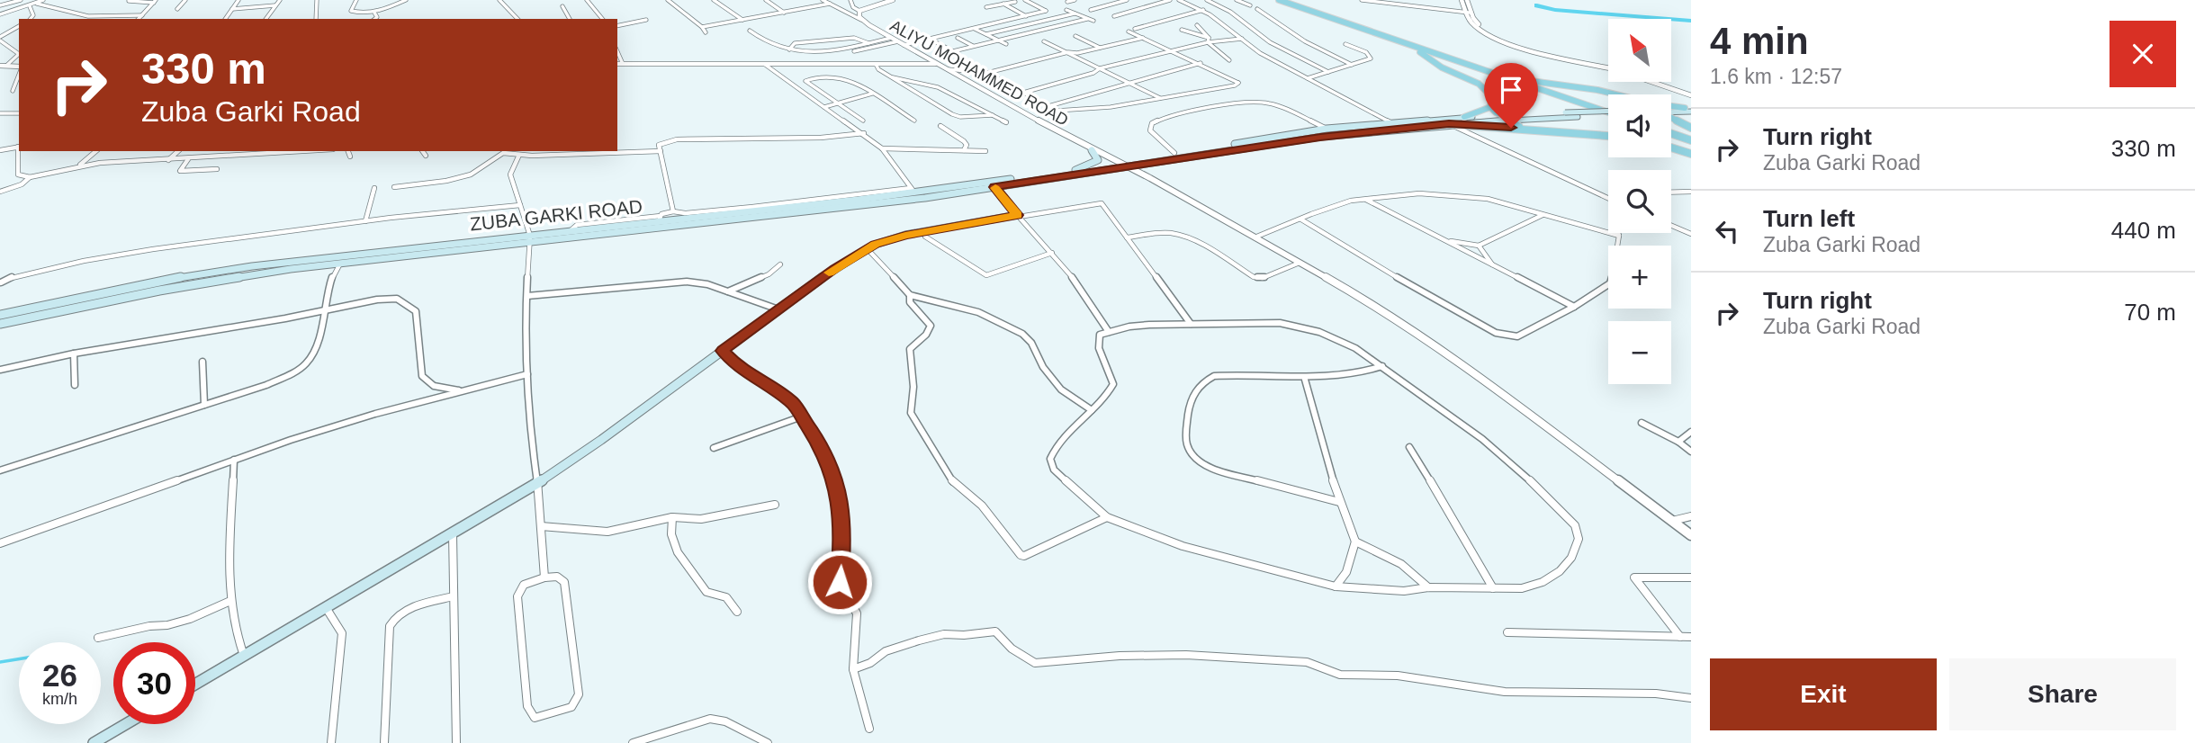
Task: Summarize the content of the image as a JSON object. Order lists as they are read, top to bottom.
{
  "streets": {
    "main road": ["ZUBA GARKI ROAD"],
    "street": ["ALIYU MOHAMMED ROAD"]
  },
  "crossings": [
    ["ALIYU MOHAMMED ROAD", "ZUBA GARKI ROAD"]
  ],
  "north": "top left",
  "page": {
    "heading": ["4 min", "1.6 km · 12:57"],
    "map_buttons": ["+", "−"],
    "turn": ["330 m", "Zuba Garki Road"],
    "list": [
      {
        "name": "Turn right",
        "note": "Zuba Garki Road",
        "value": "330 m"
      },
      {
        "name": "Turn left",
        "note": "Zuba Garki Road",
        "value": "440 m"
      },
      {
        "name": "Turn right",
        "note": "Zuba Garki Road",
        "value": "70 m"
      }
    ],
    "speed": "26 km/h",
    "limit": "30",
    "buttons": ["Exit", "Share"]
  }
}
